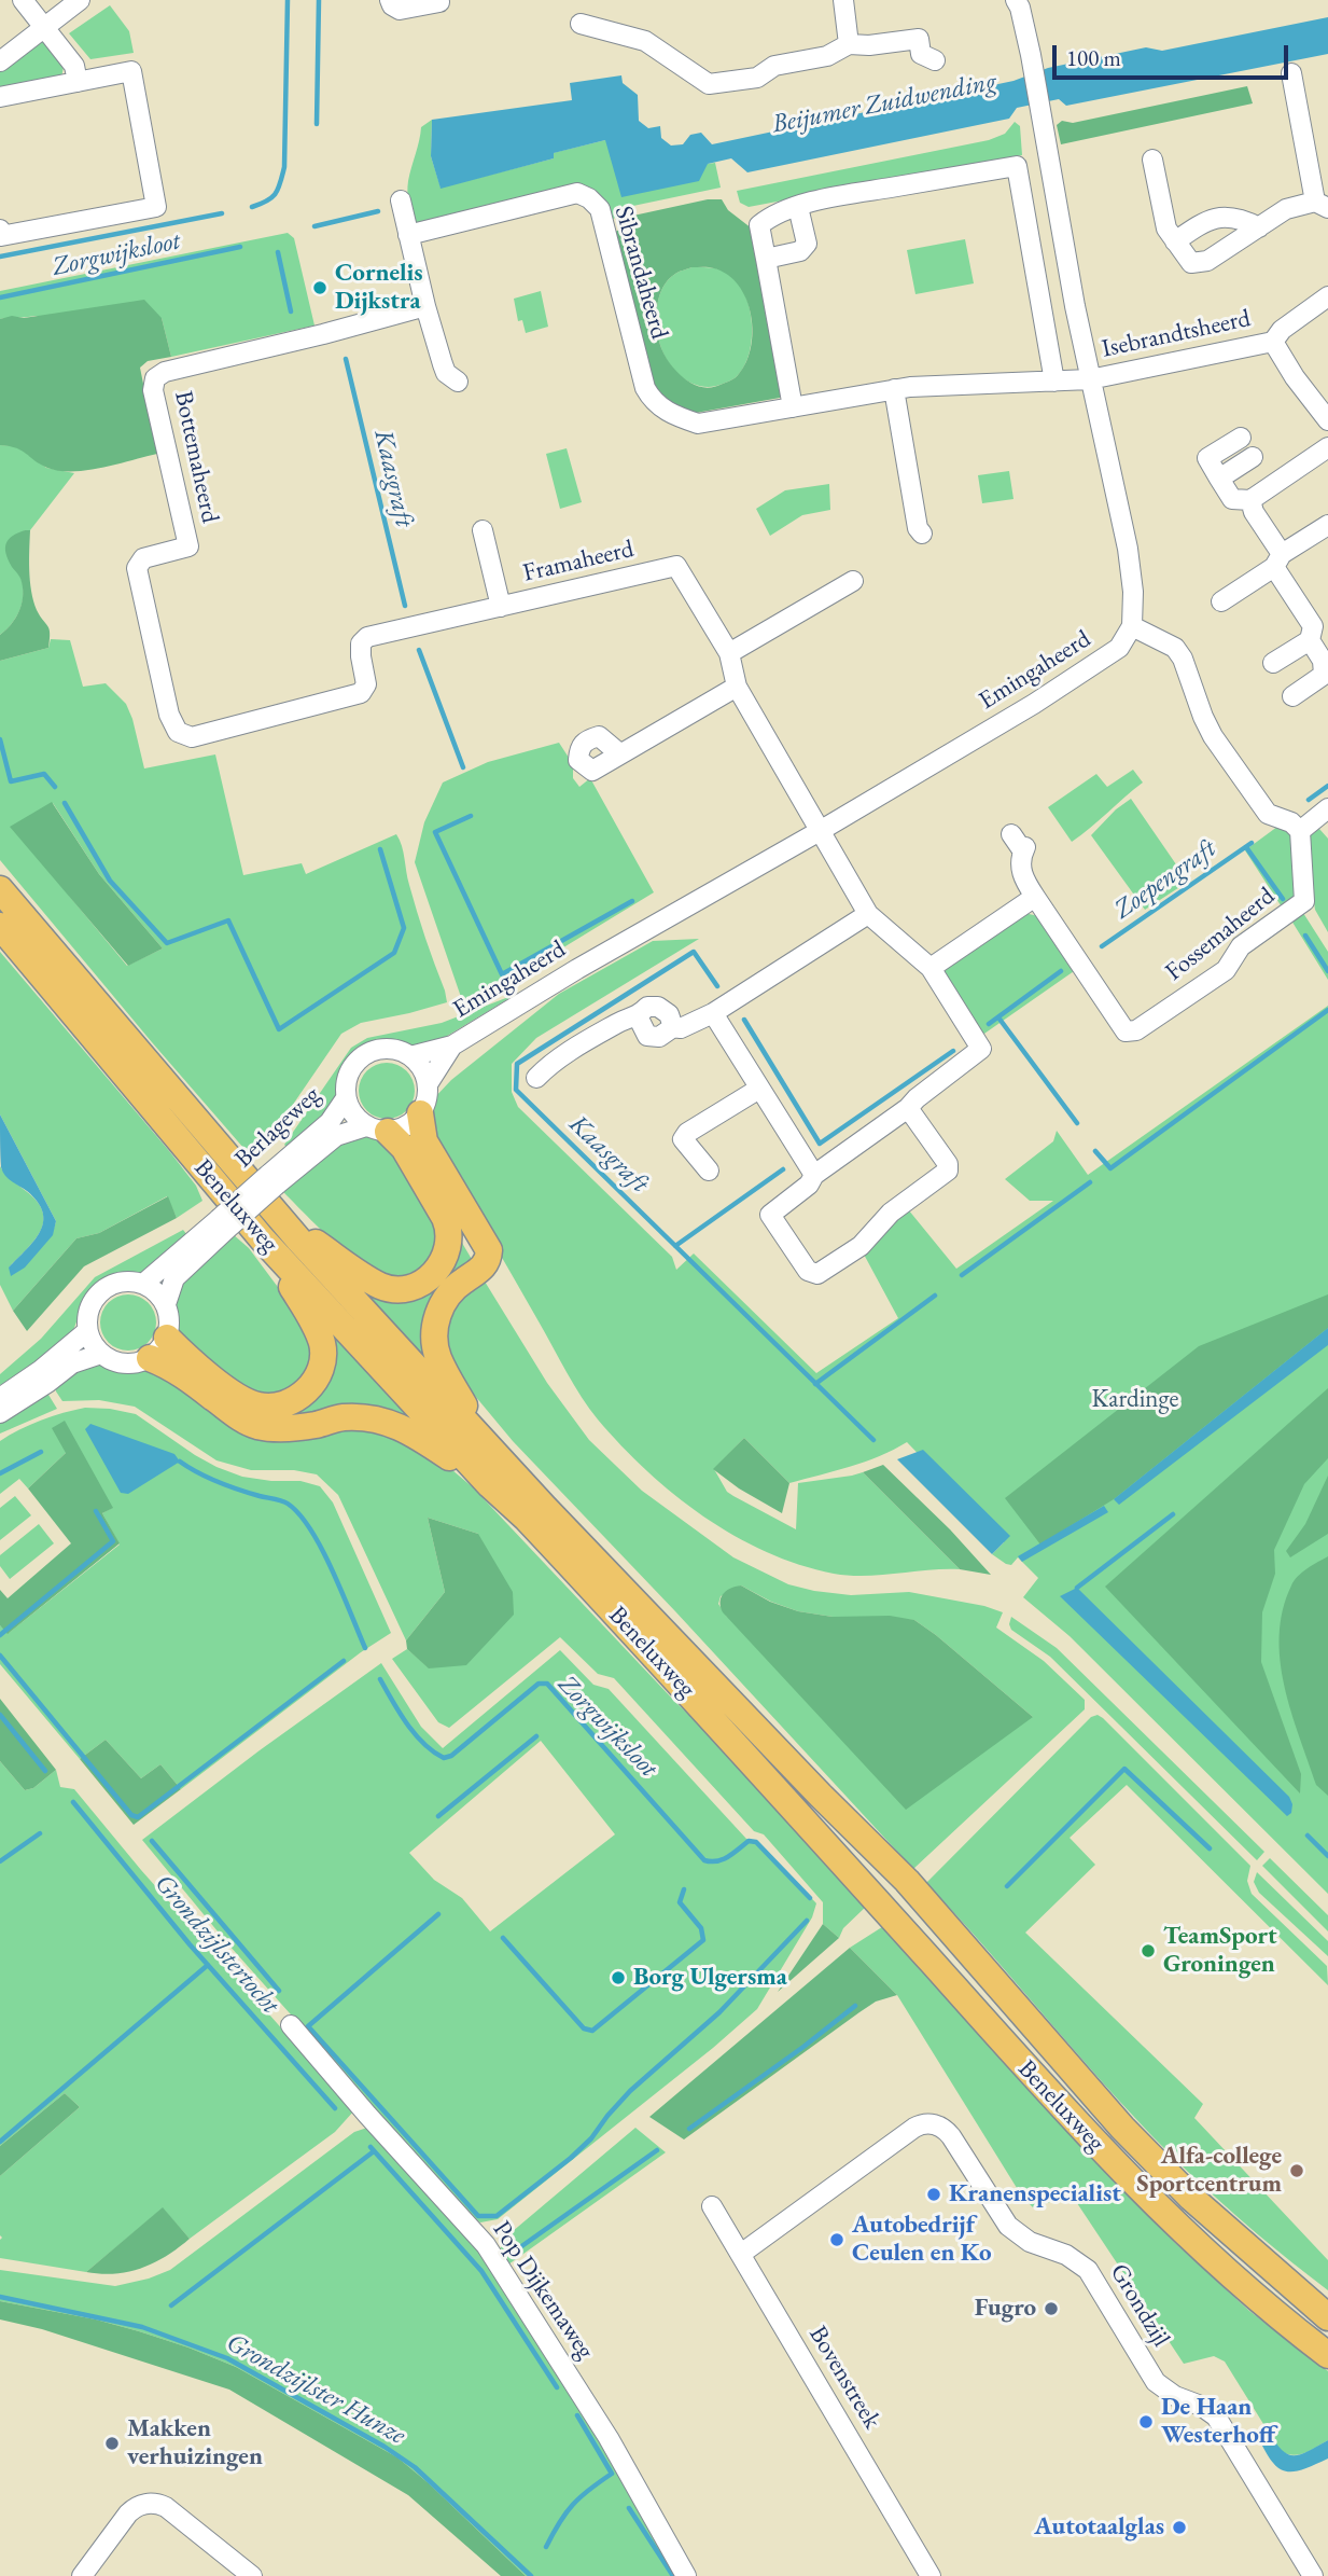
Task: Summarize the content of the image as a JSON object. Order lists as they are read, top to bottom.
{
  "streets": {
    "highway": ["Beneluxweg"],
    "street": [
      "Sibrandaheerd",
      "Isebrandtsheerd",
      "Bottemaheerd",
      "Framaheerd",
      "Emingaheerd",
      "Fossemaheerd",
      "Berlageweg",
      "Pop Dijkemaweg",
      "Grondzijl",
      "Bovenstreek"
    ]
  },
  "crossings": [
    ["Sibrandaheerd", "Isebrandtsheerd"],
    ["Bottemaheerd", "Framaheerd"],
    ["Framaheerd", "Emingaheerd"],
    ["Emingaheerd", "Berlageweg"],
    ["Grondzijl", "Bovenstreek"]
  ],
  "water": [
    "Beijumer Zuidwending",
    "Zorgwijksloot",
    "Kaasgraft",
    "Zoepengraft",
    "Grondzijlstertocht",
    "Grondzijlster Hunze"
  ],
  "parks": ["Kardinge"],
  "places": [
    "Cornelis Dijkstra",
    "TeamSport Groningen",
    "Borg Ulgersma",
    "Alfa-college Sportcentrum",
    "Kranenspecialist",
    "Autobedrijf Ceulen en Ko",
    "Fugro",
    "De Haan Westerhoff",
    "Makken verhuizingen",
    "Autotaalglas"
  ],
  "scale_bar": "100 m"
}
